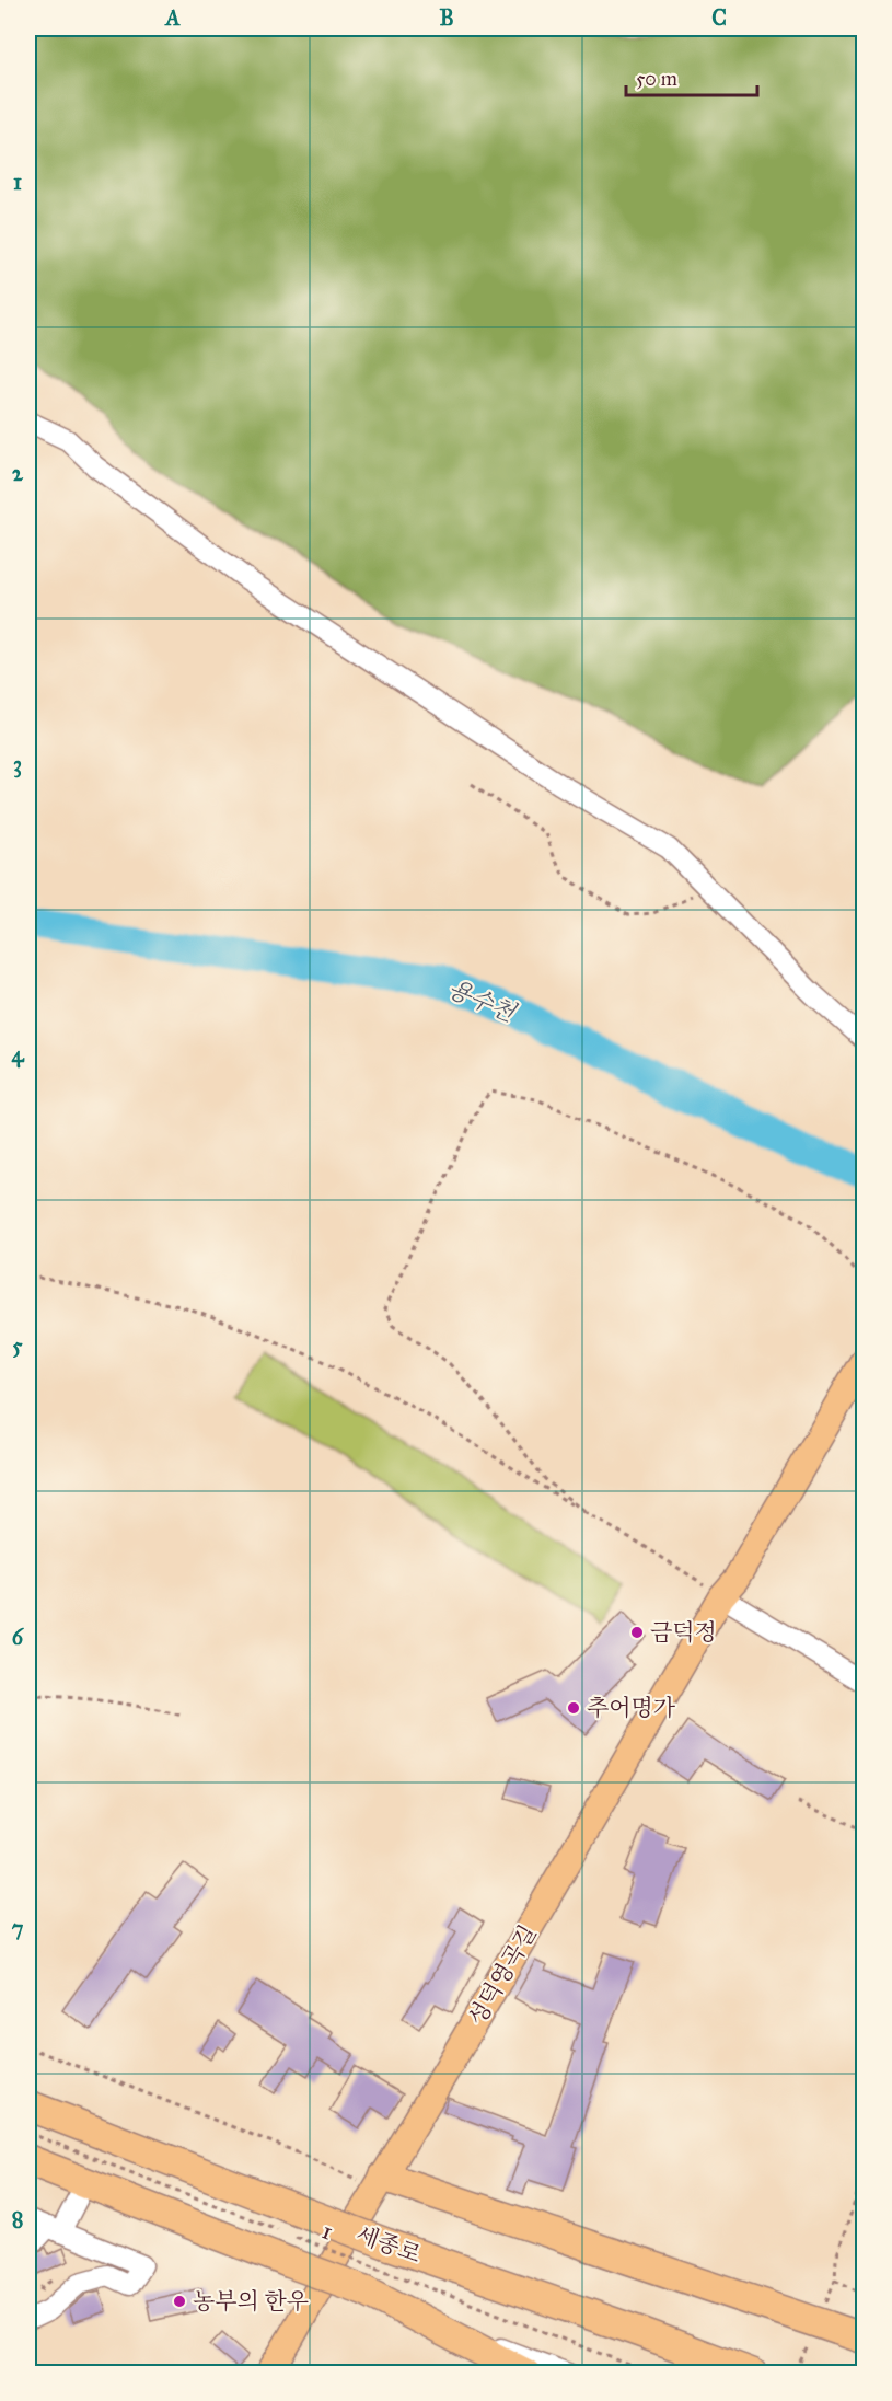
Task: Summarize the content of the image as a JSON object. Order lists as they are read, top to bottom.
{
  "streets": {
    "highway": ["1", "세종로"],
    "main road": ["성덕영곡길"]
  },
  "crossings": [
    ["1", "세종로"]
  ],
  "water": ["용수천"],
  "places": ["금덕정", "추어명가", "농부의 한우"],
  "scale_bar": "50 m",
  "grid": {
    "columns": ["A", "B", "C"],
    "rows": [
      "1",
      "2",
      "3",
      "4",
      "5",
      "6",
      "7",
      "8"
    ]
  }
}
